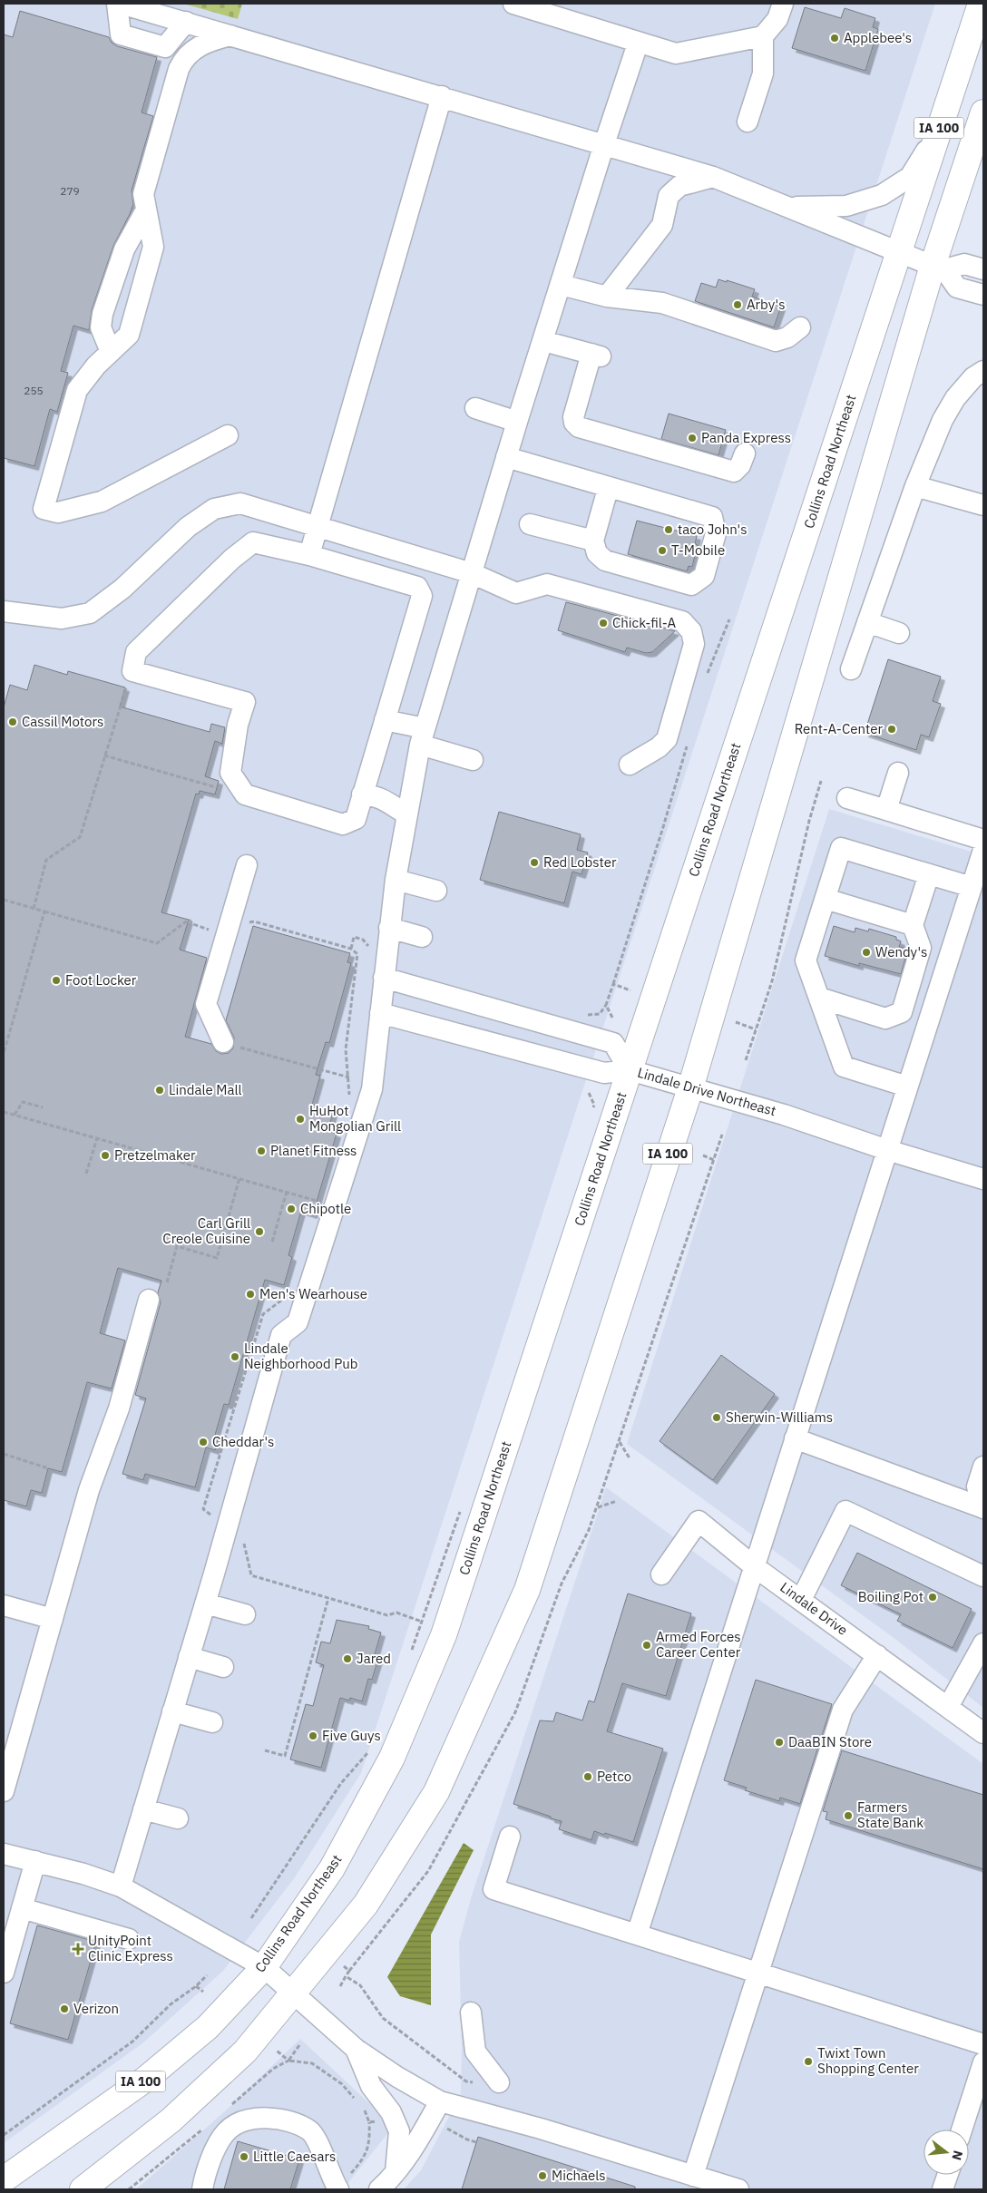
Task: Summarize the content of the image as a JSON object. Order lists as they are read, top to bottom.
{
  "streets": {
    "highway": ["IA 100", "Collins Road Northeast"],
    "street": ["Lindale Drive Northeast", "Lindale Drive"]
  },
  "crossings": [
    ["IA 100", "Lindale Drive Northeast"],
    ["Collins Road Northeast", "Lindale Drive Northeast"]
  ],
  "places": {
    "other": [
      "Applebee's",
      "Arby's",
      "Panda Express",
      "taco John's",
      "T-Mobile",
      "Chick-fil-A",
      "Cassil Motors",
      "Rent-A-Center",
      "Red Lobster",
      "Wendy's",
      "Foot Locker",
      "Lindale Mall",
      "HuHot Mongolian Grill",
      "Planet Fitness",
      "Pretzelmaker",
      "Chipotle",
      "Carl Grill Creole Cuisine",
      "Men's Wearhouse",
      "Lindale Neighborhood Pub",
      "Sherwin-Williams",
      "Cheddar's",
      "Boiling Pot",
      "Armed Forces Career Center",
      "Jared",
      "Five Guys",
      "DaaBIN Store",
      "Petco",
      "Farmers State Bank",
      "Verizon",
      "Twixt Town Shopping Center",
      "Little Caesars",
      "Michaels"
    ],
    "health": ["UnityPoint Clinic Express"]
  },
  "house_numbers": ["279", "255"],
  "north": "right"
}
